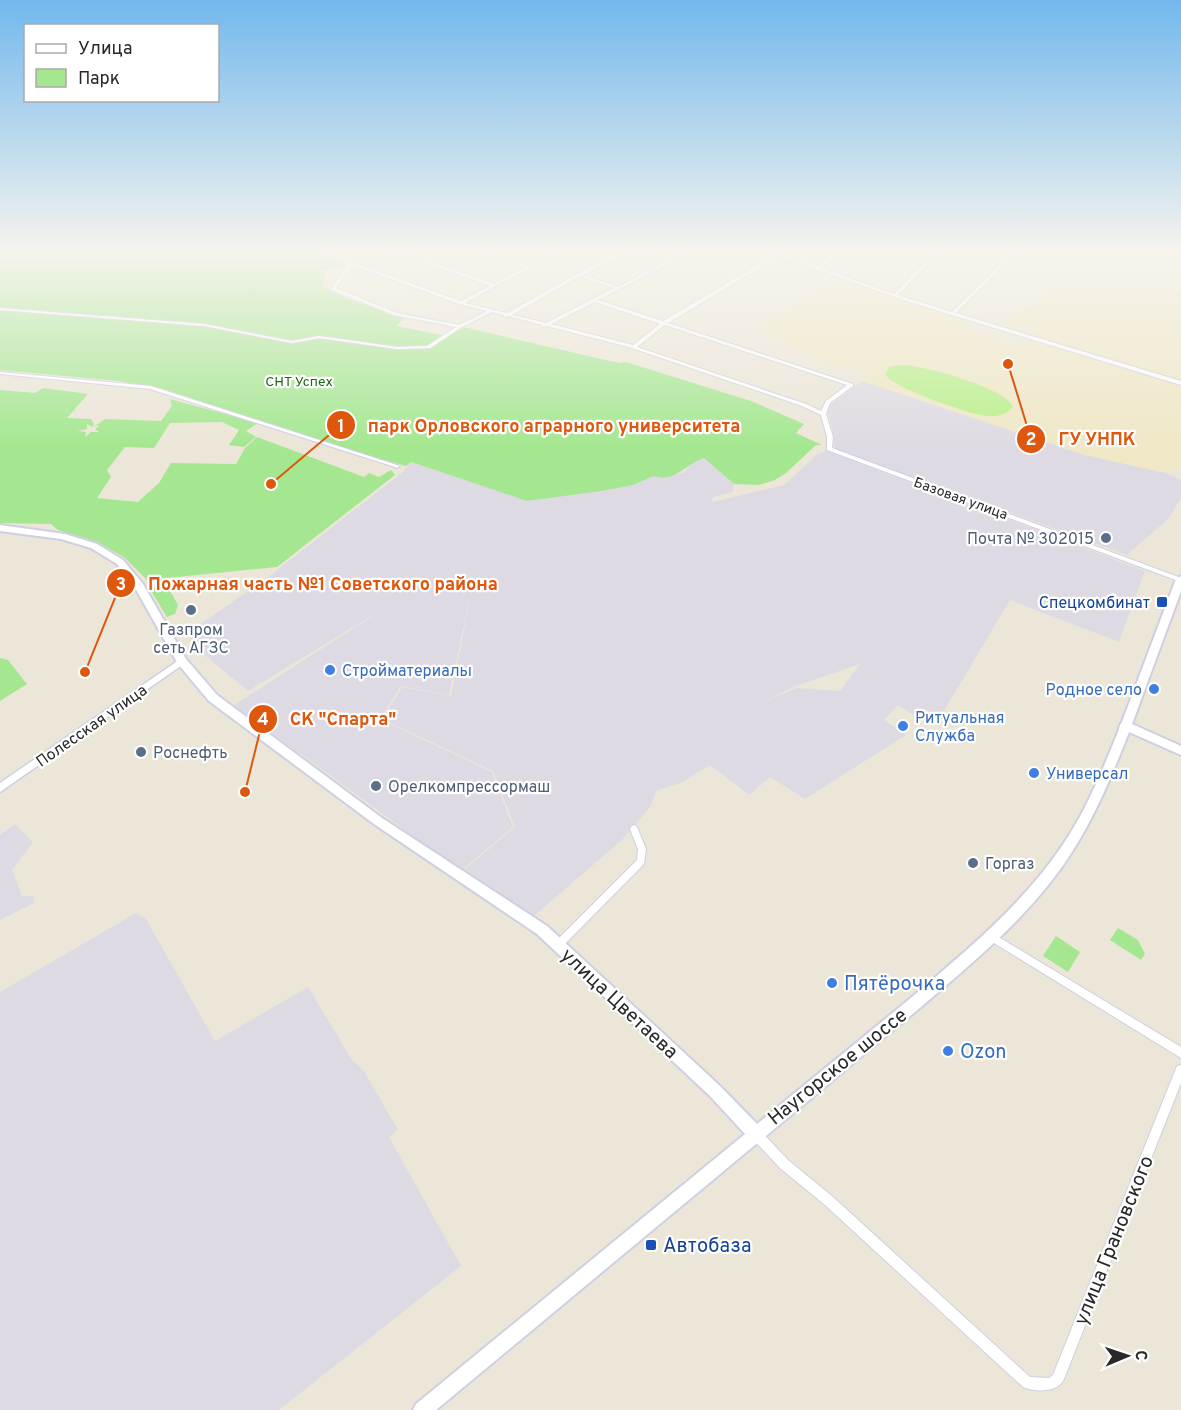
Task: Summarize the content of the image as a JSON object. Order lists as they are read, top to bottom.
{
  "streets": {
    "main road": ["улица Цветаева", "Наугорское шоссе"],
    "street": ["Базовая улица", "Полесская улица", "улица Грановского"]
  },
  "crossings": [
    ["Базовая улица", "Наугорское шоссе"],
    ["Полесская улица", "улица Цветаева"],
    ["улица Цветаева", "Наугорское шоссе"],
    ["улица Цветаева", "улица Грановского"]
  ],
  "parks": ["СНТ Успех"],
  "places": {
    "other": [
      "ГУ УНПК",
      "парк Орловского аграрного университета",
      "Почта № 302015",
      "Газпром сеть АГЗС",
      "Стройматериалы",
      "Пожарная часть №1 Советского района",
      "Родное село",
      "Ритуальная Служба",
      "Роснефть",
      "Универсал",
      "Орелкомпрессормаш",
      "СК \"Спарта\"",
      "Горгаз",
      "Пятёрочка",
      "Ozon"
    ],
    "transit": ["Спецкомбинат", "Автобаза"]
  },
  "legend": ["Улица", "Парк"],
  "north": "right"
}
